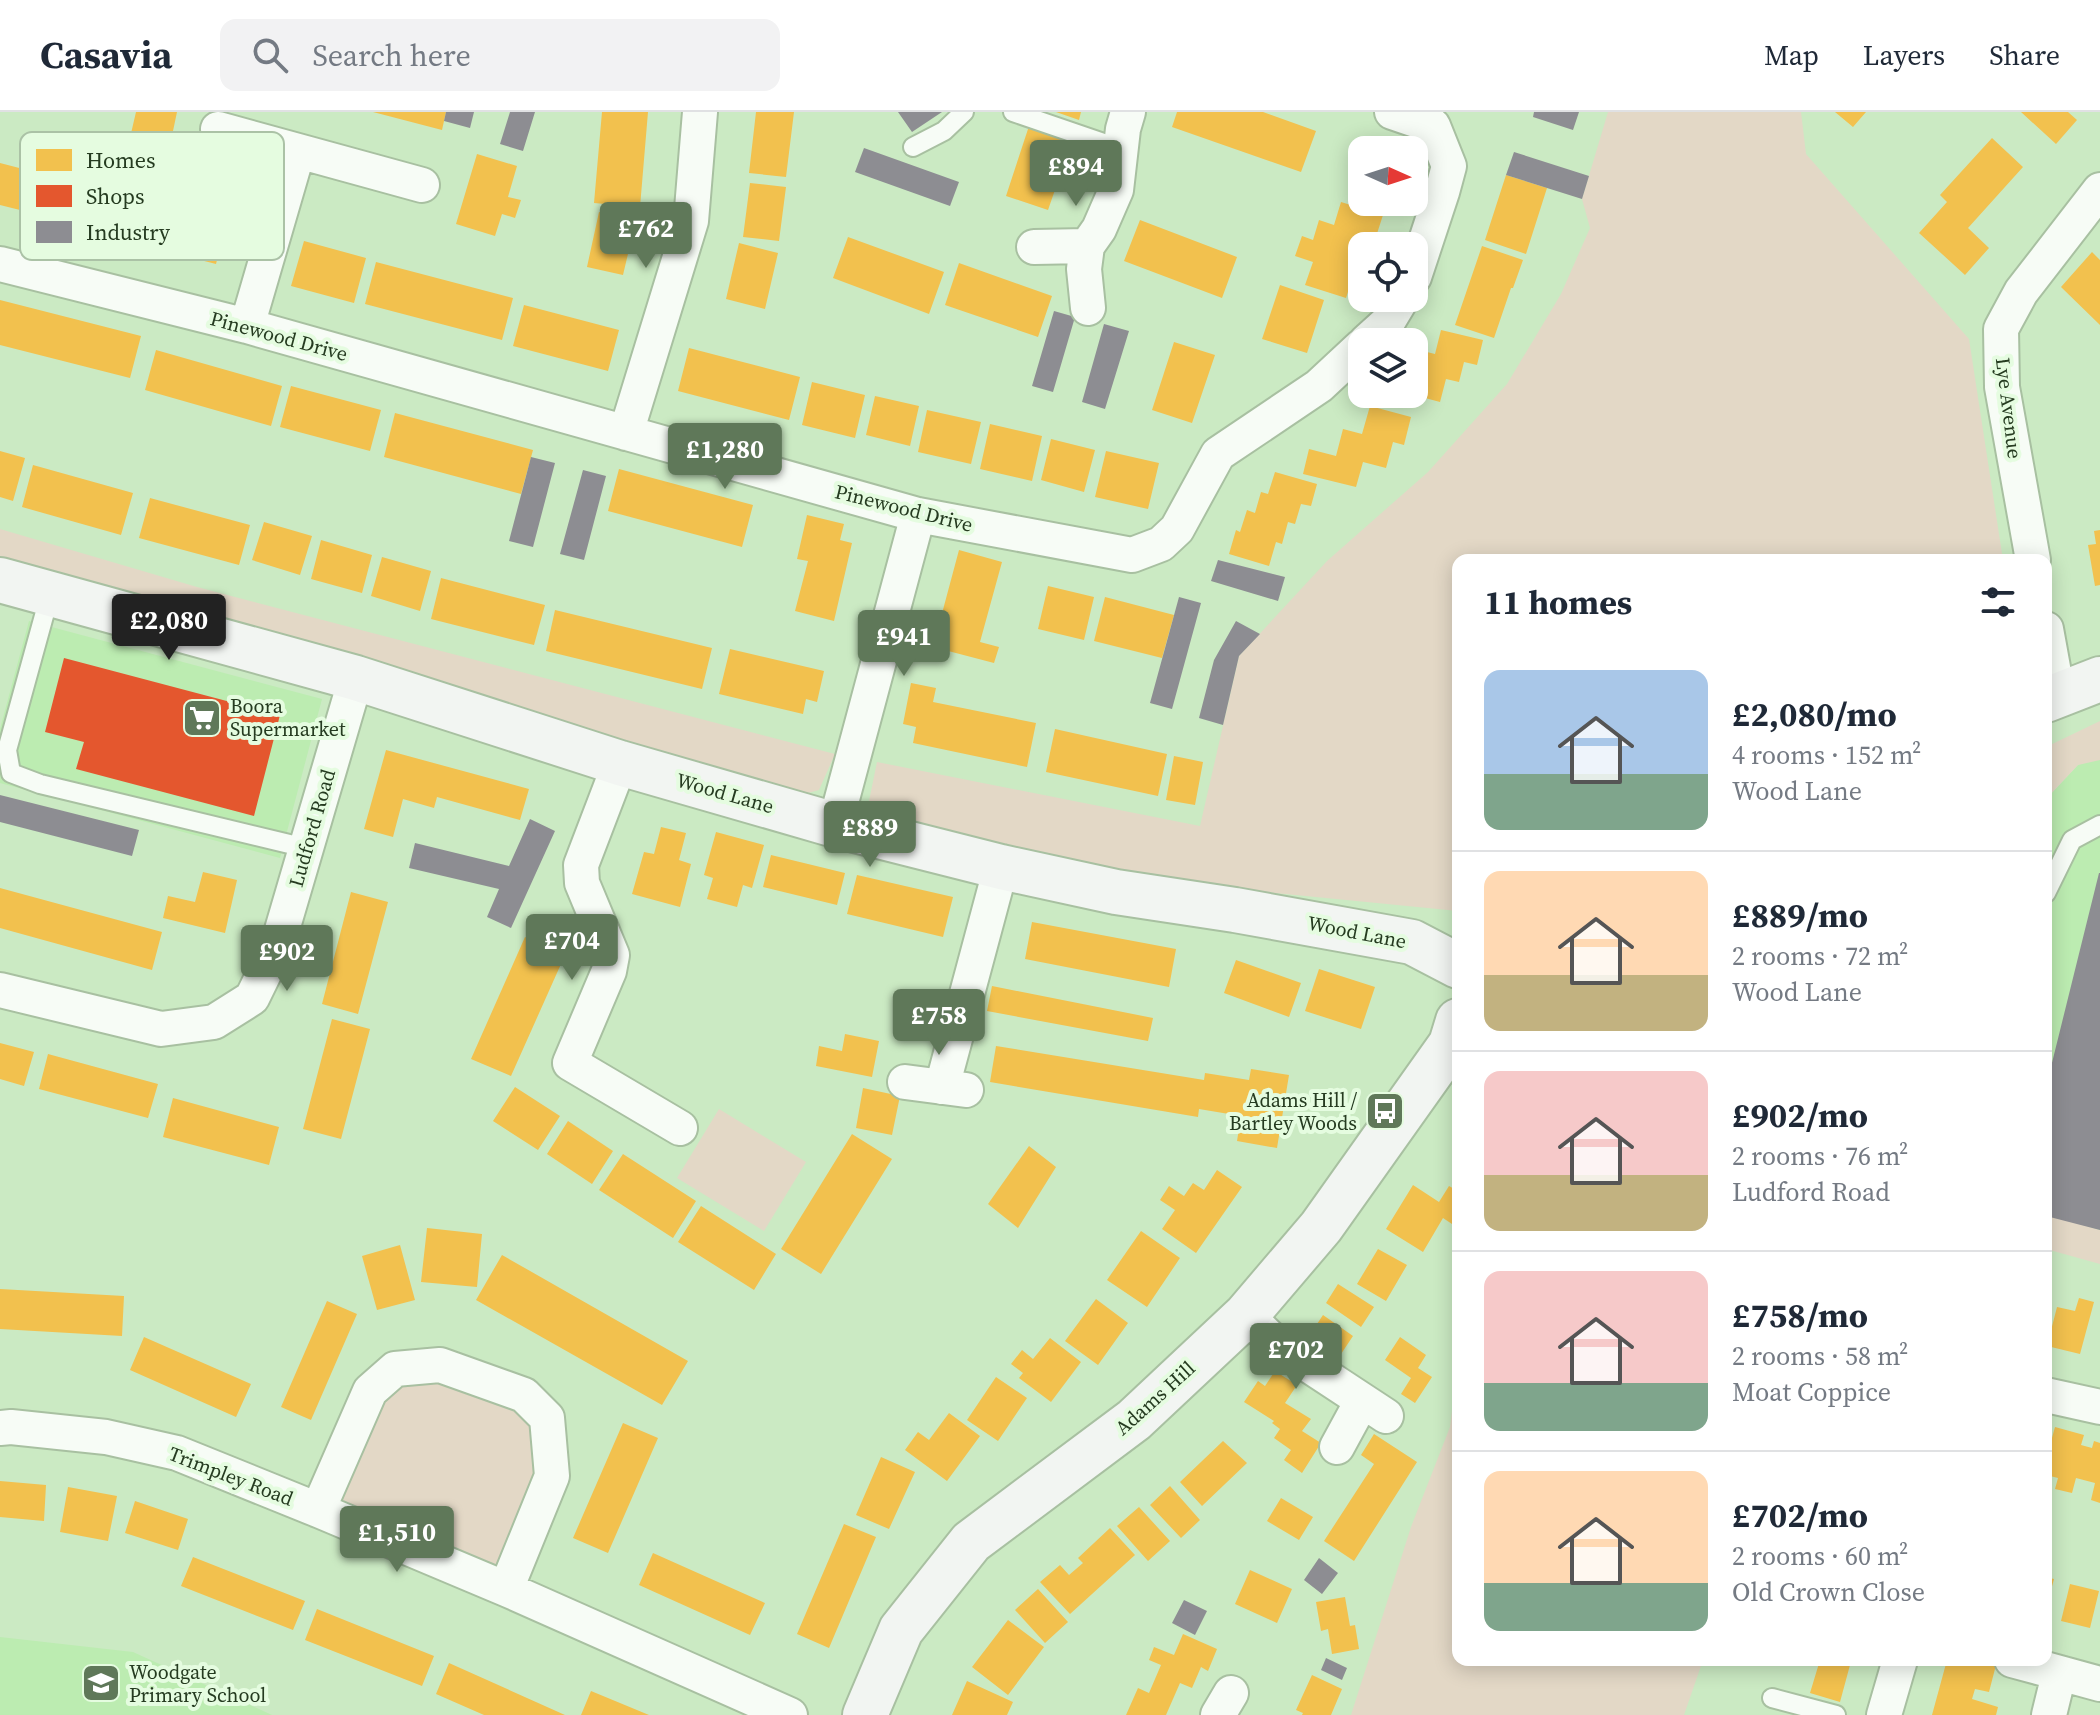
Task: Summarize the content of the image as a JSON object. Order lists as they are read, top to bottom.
{
  "streets": {
    "street": [
      "Pinewood Drive",
      "Lye Avenue",
      "Wood Lane",
      "Ludford Road",
      "Adams Hill",
      "Trimpley Road"
    ]
  },
  "crossings": [
    ["Wood Lane", "Ludford Road"]
  ],
  "places": {
    "supermarket": ["Boora Supermarket"],
    "bus stop": ["Adams Hill / Bartley Woods"],
    "school or university": ["Woodgate Primary School"]
  },
  "legend": ["Homes", "Shops", "Industry"],
  "north": "right",
  "page": {
    "header": "Casavia",
    "search": "Search here",
    "nav": ["Map", "Layers", "Share"],
    "price": [
      "£894",
      "£762",
      "£1,280",
      "£2,080",
      "£941",
      "£889",
      "£704",
      "£902",
      "£758",
      "£702",
      "£1,510"
    ],
    "heading": "11 homes",
    "list": [
      {
        "name": "£2,080/mo",
        "note": "4 rooms · 152 m² · Wood Lane"
      },
      {
        "name": "£889/mo",
        "note": "2 rooms · 72 m² · Wood Lane"
      },
      {
        "name": "£902/mo",
        "note": "2 rooms · 76 m² · Ludford Road"
      },
      {
        "name": "£758/mo",
        "note": "2 rooms · 58 m² · Moat Coppice"
      },
      {
        "name": "£702/mo",
        "note": "2 rooms · 60 m² · Old Crown Close"
      }
    ]
  }
}
